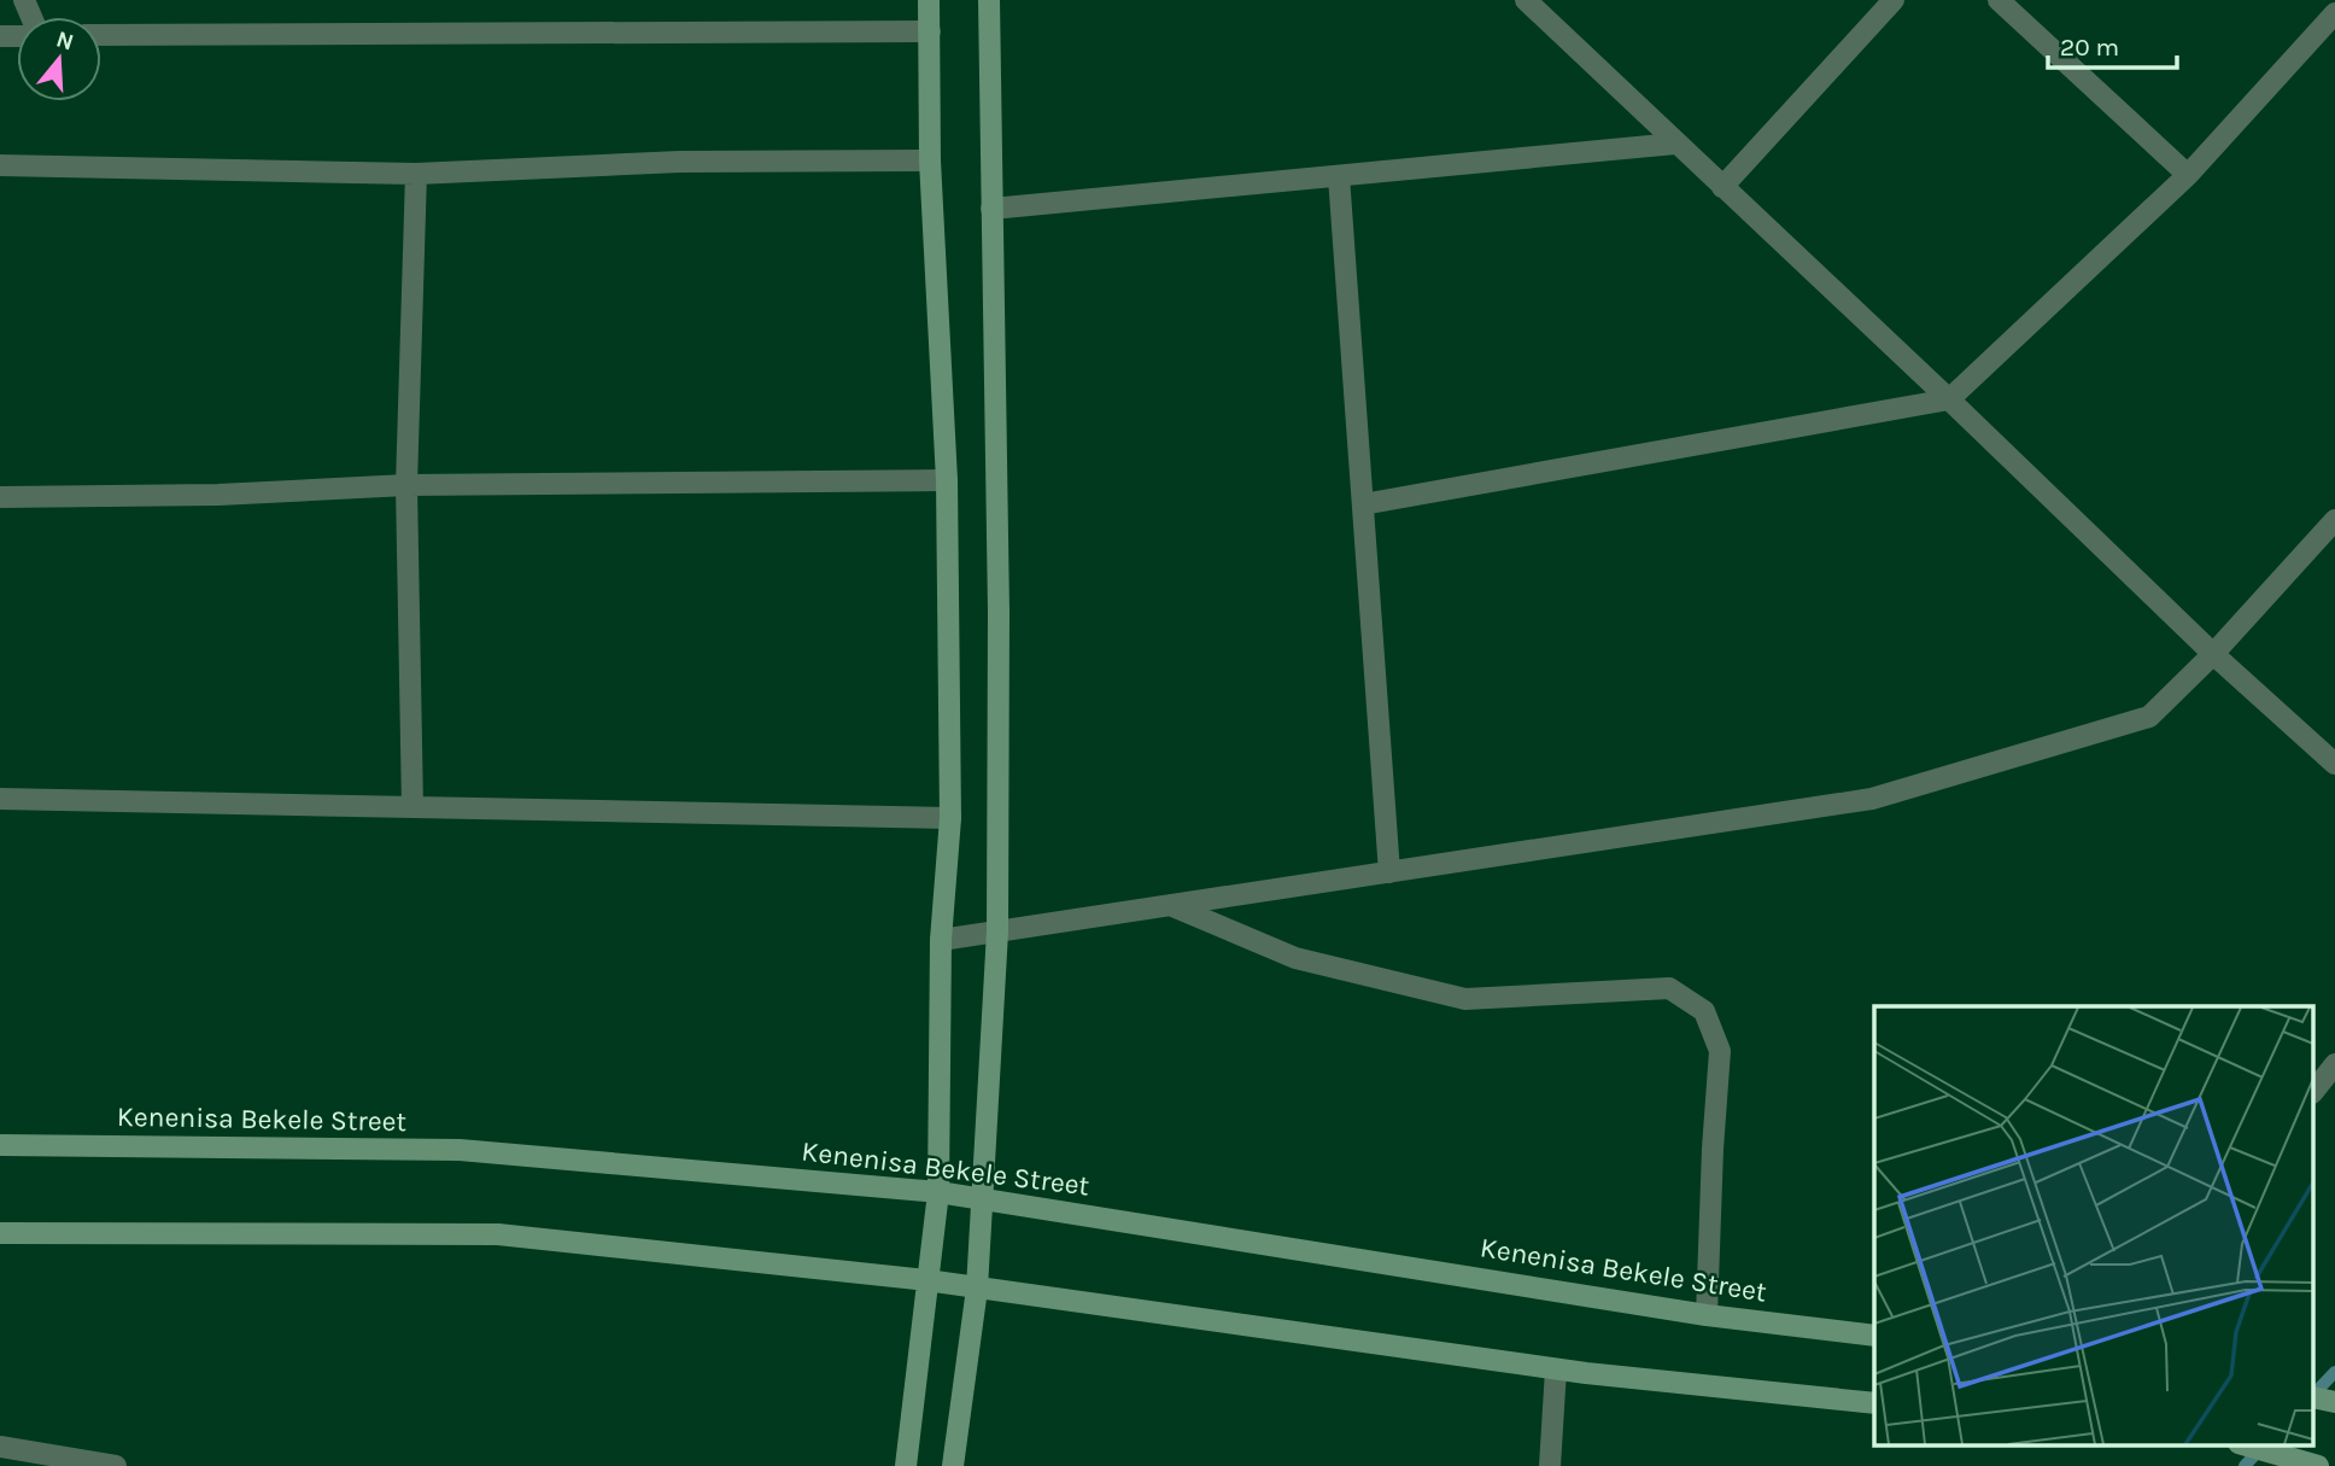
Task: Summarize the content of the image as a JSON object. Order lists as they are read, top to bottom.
{
  "streets": {
    "main road": ["Kenenisa Bekele Street"]
  },
  "scale_bar": "20 m",
  "north": "top"
}
